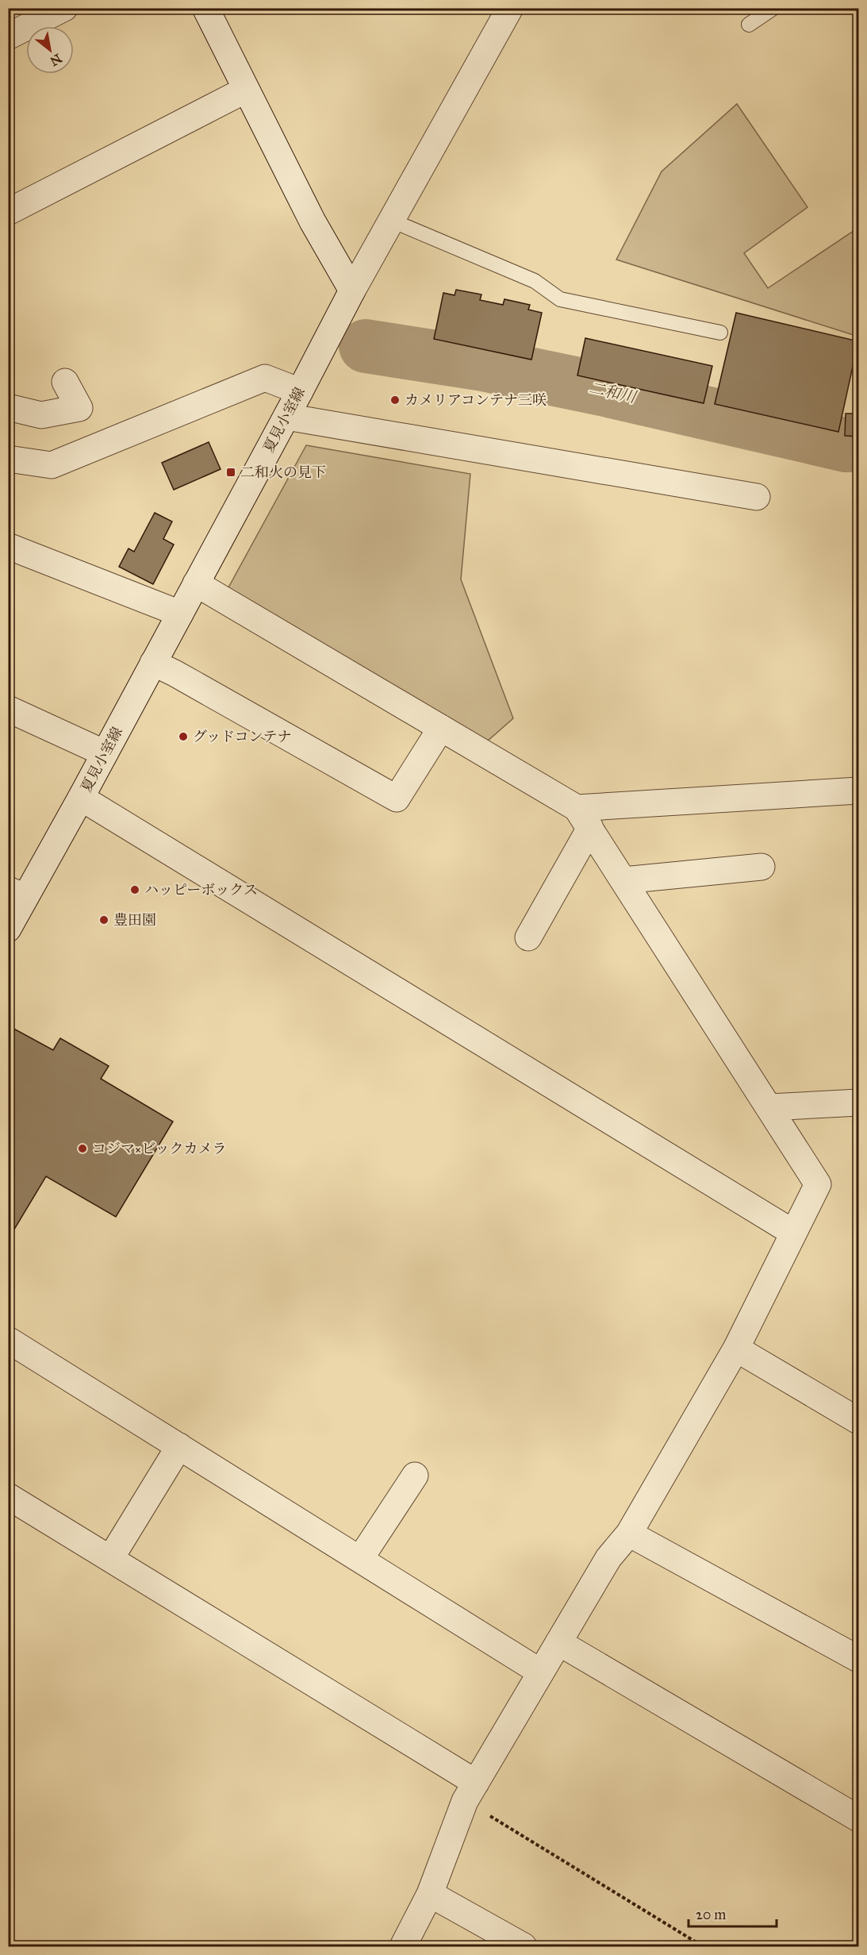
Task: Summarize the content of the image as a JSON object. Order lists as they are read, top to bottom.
{
  "streets": {
    "street": ["夏見小室線"]
  },
  "water": ["二和川"],
  "places": {
    "other": [
      "カメリアコンテナ三咲",
      "グッドコンテナ",
      "ハッピーボックス",
      "豊田園",
      "コジマ×ビックカメラ"
    ],
    "transit": ["二和火の見下"]
  },
  "scale_bar": "20 m",
  "north": "bottom right"
}
